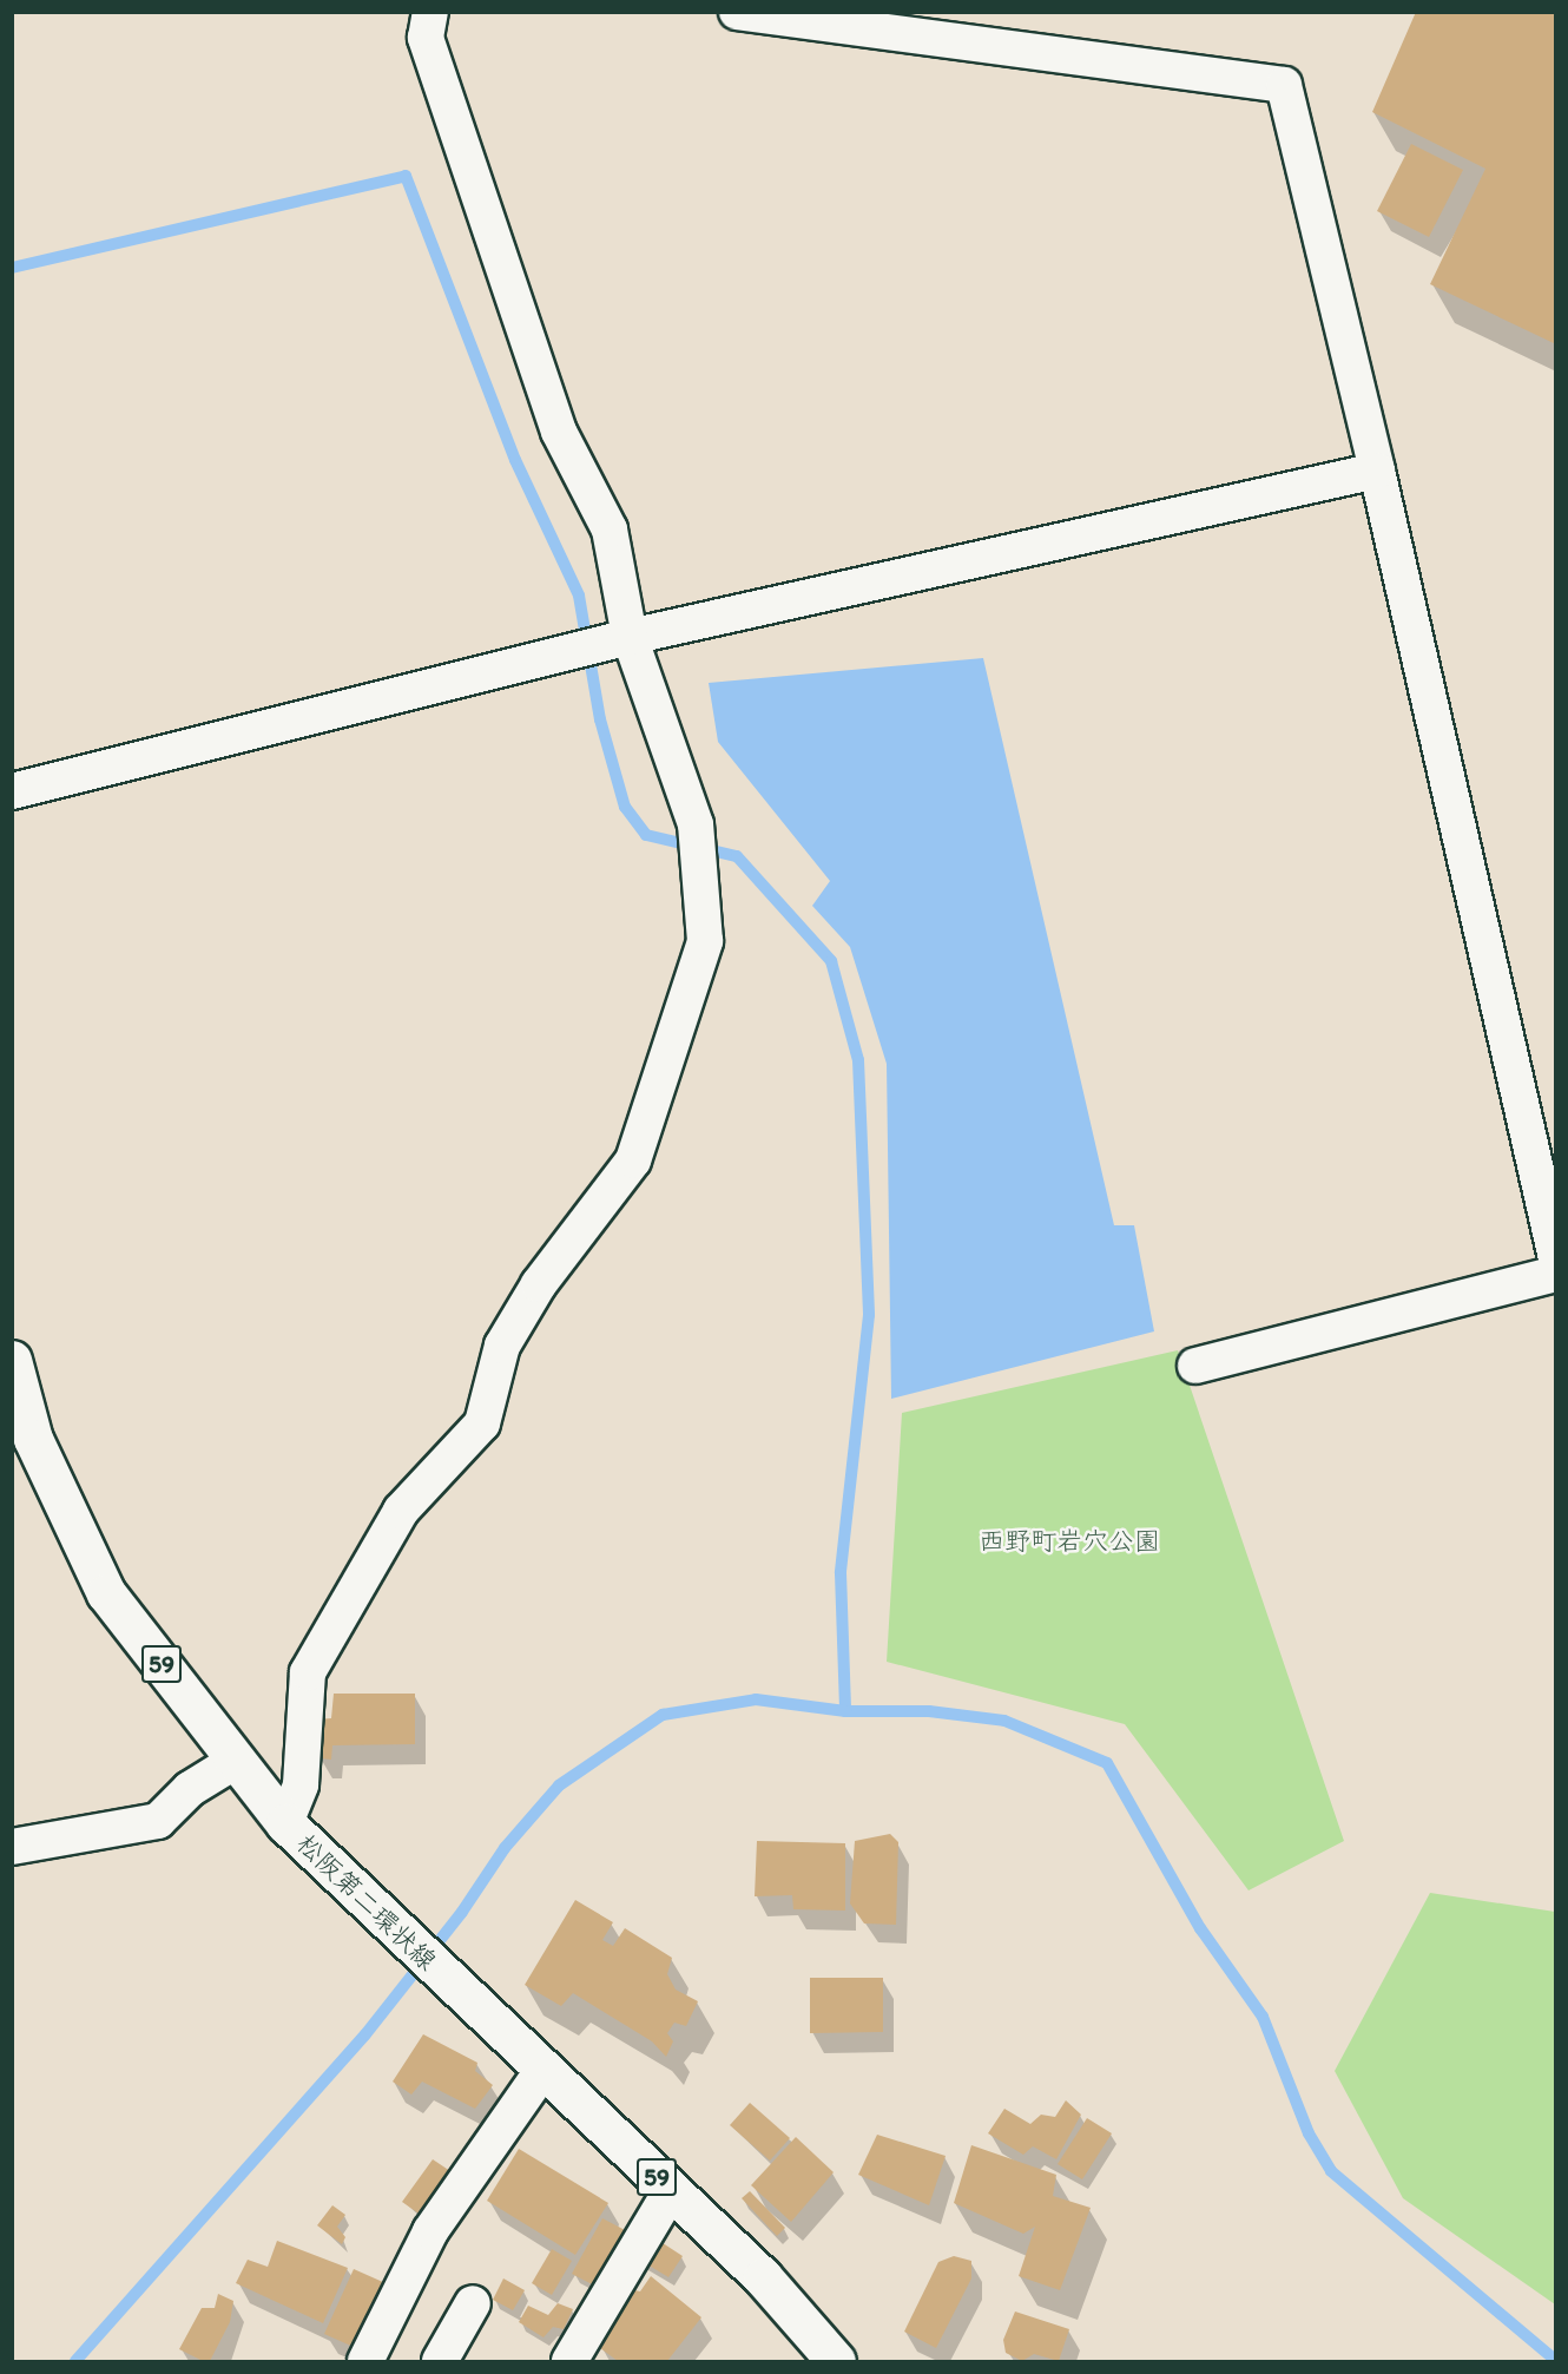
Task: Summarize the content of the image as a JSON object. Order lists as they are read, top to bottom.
{
  "streets": {
    "main road": ["59", "松阪第二環状線"]
  },
  "parks": ["西野町岩穴公園"]
}
